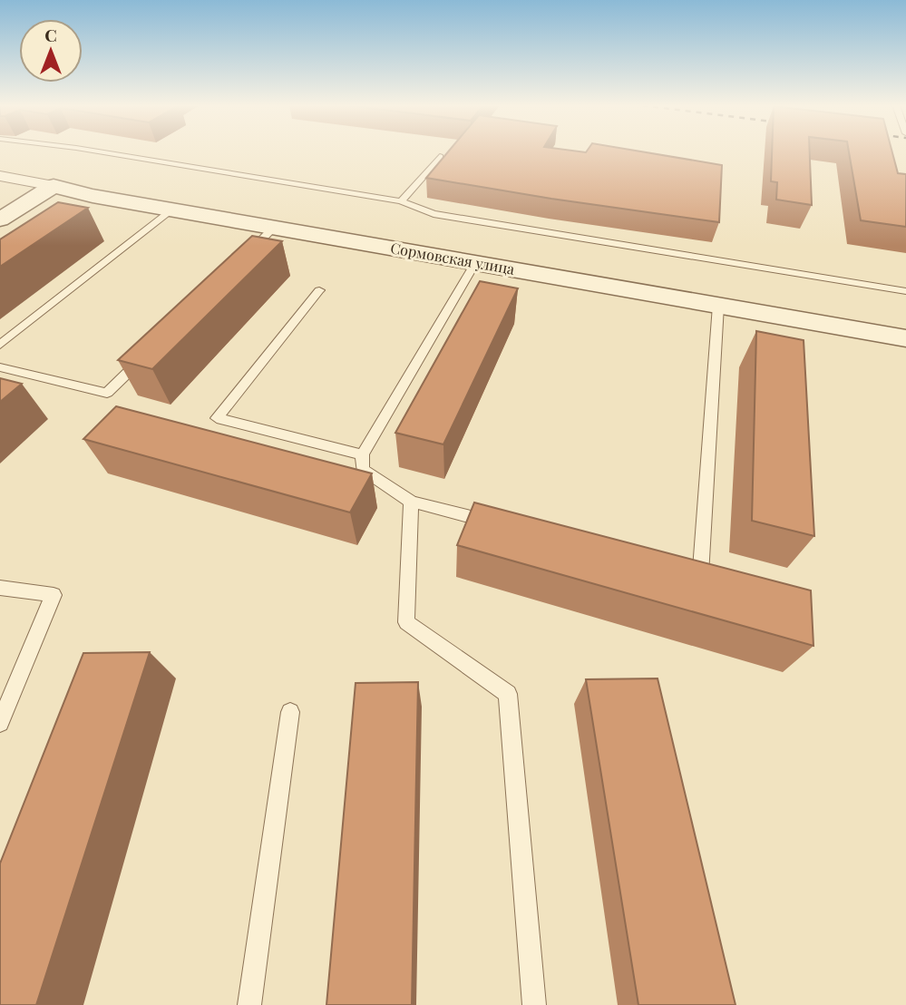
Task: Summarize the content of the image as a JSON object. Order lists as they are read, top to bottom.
{
  "streets": {
    "street": ["Сормовская улица"]
  },
  "north": "top"
}
